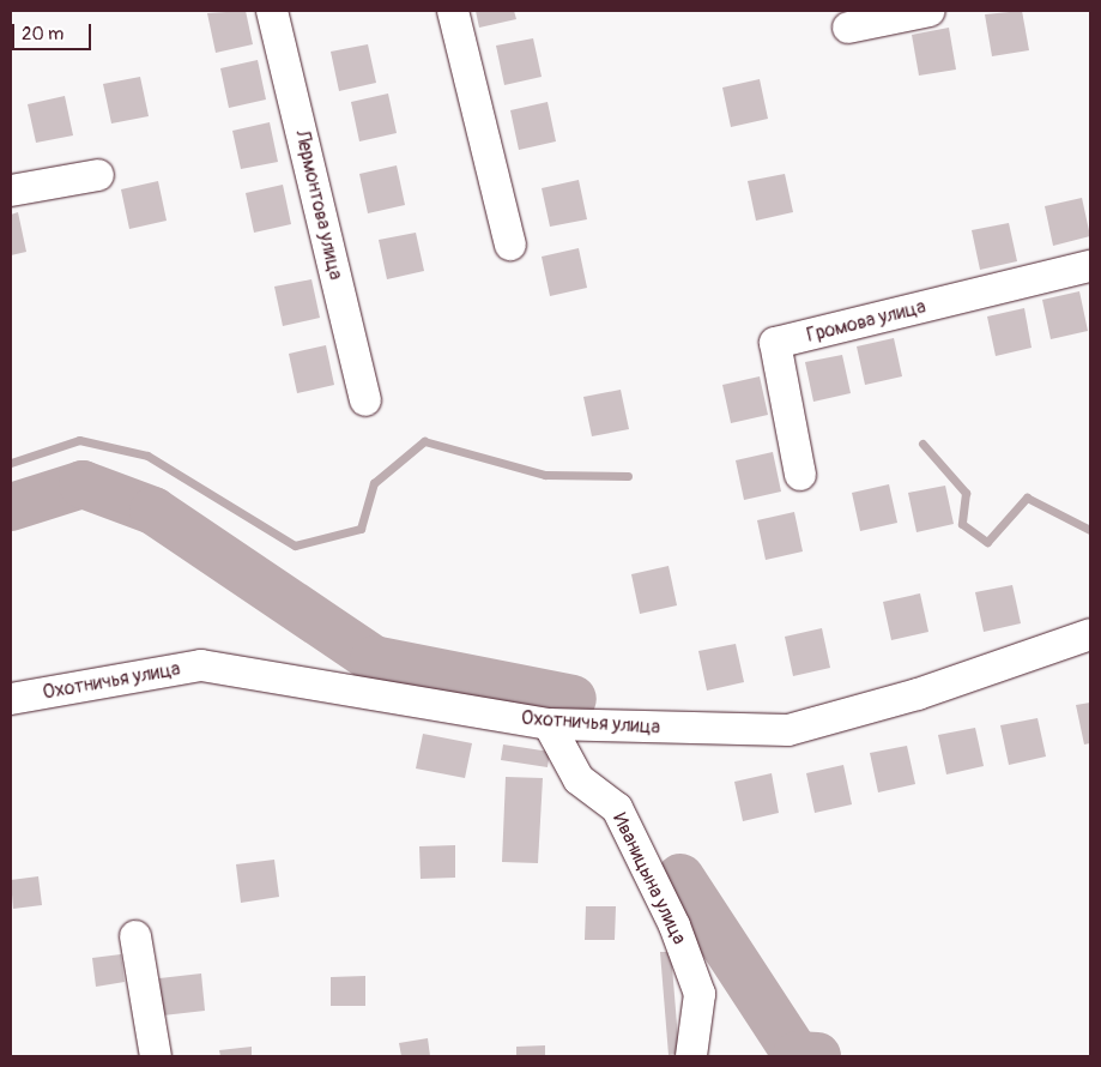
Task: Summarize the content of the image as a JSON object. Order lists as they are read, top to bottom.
{
  "streets": {
    "street": [
      "Лермонтова улица",
      "Громова улица",
      "Охотничья улица",
      "Иваницына улица"
    ]
  },
  "crossings": [
    ["Охотничья улица", "Иваницына улица"]
  ],
  "scale_bar": "20 m"
}
